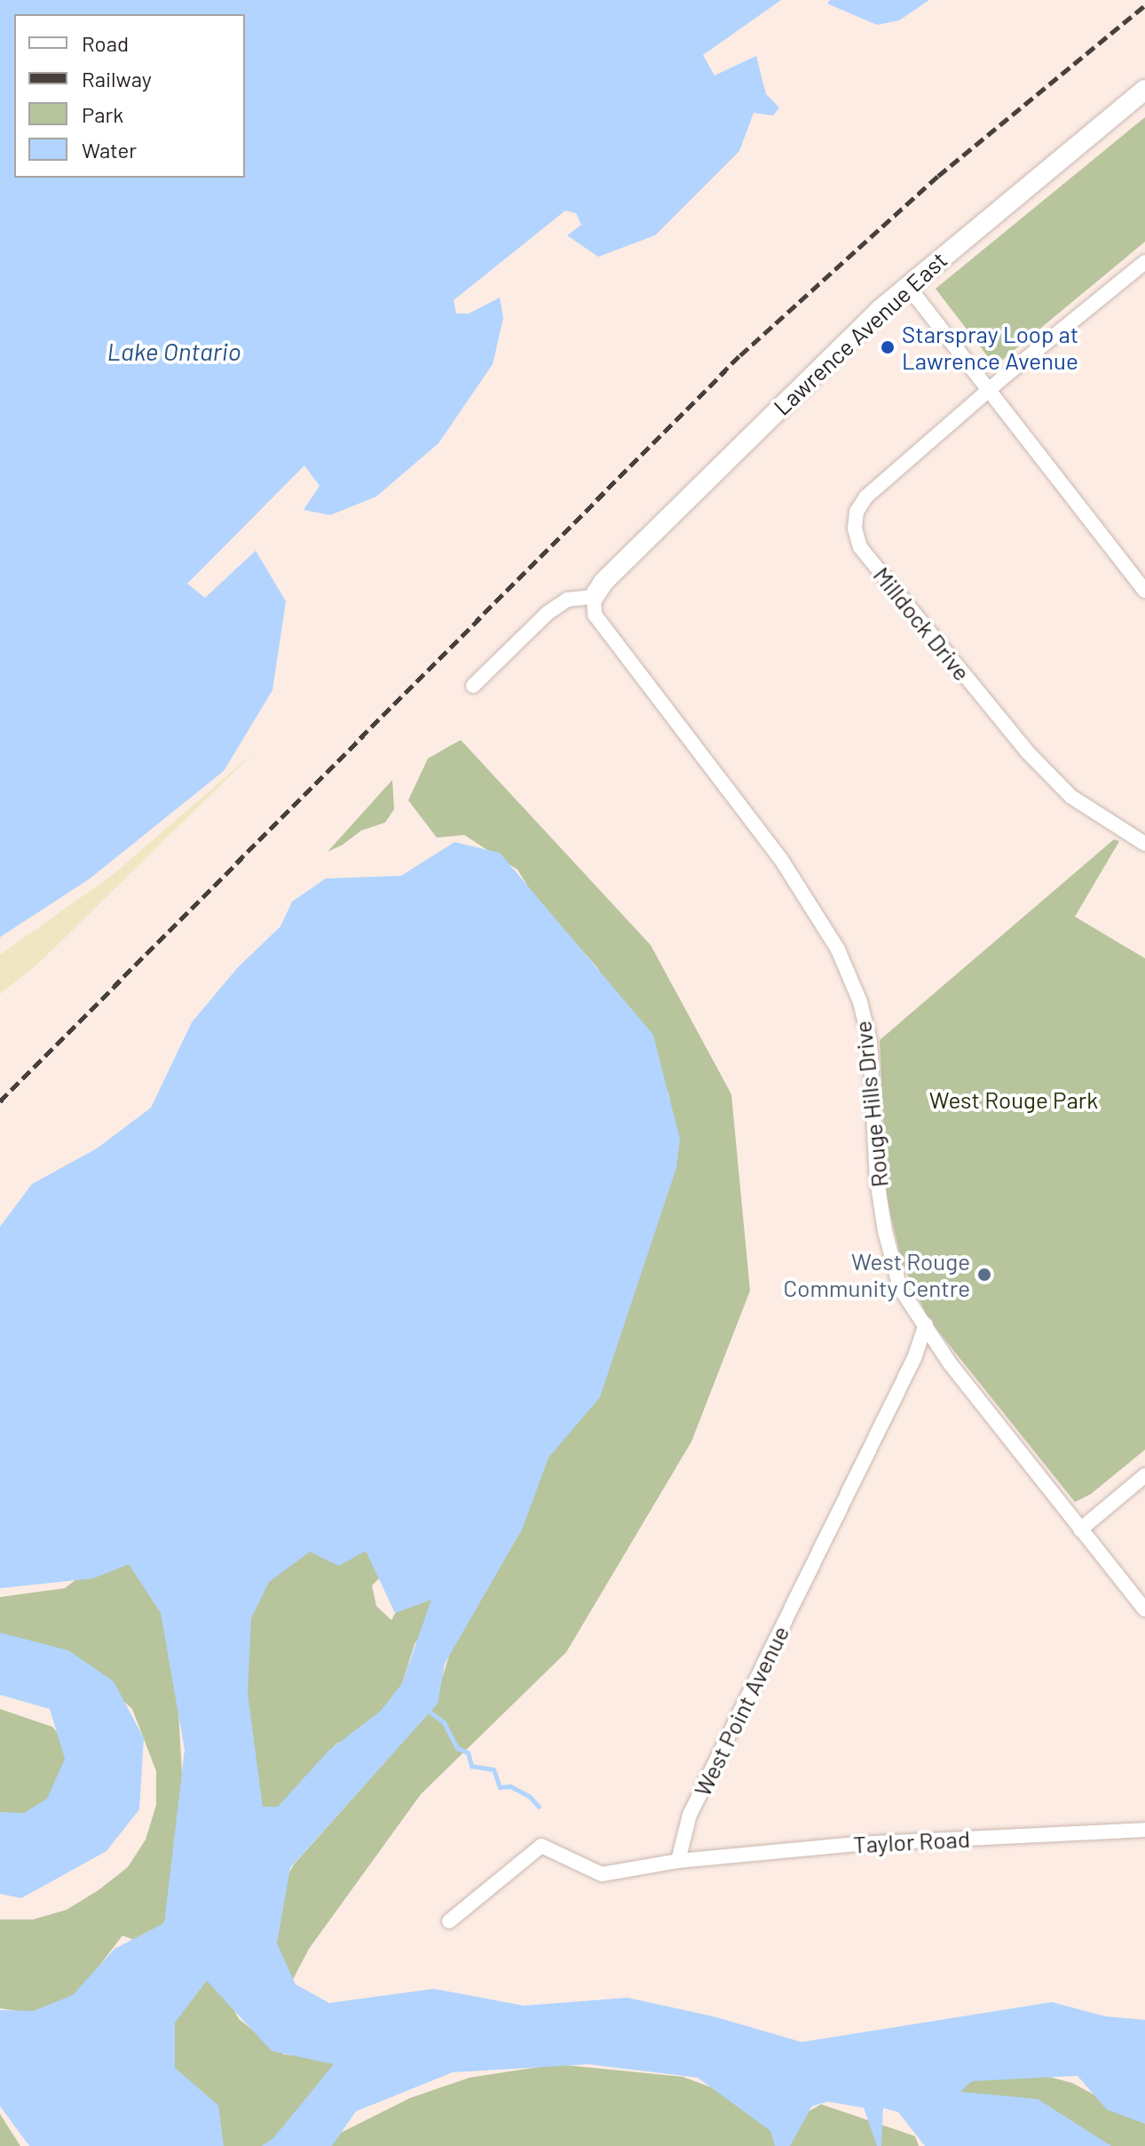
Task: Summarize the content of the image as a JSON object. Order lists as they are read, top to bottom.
{
  "streets": {
    "street": [
      "Lawrence Avenue East",
      "Milldock Drive",
      "Rouge Hills Drive",
      "West Point Avenue",
      "Taylor Road"
    ]
  },
  "crossings": [
    ["Lawrence Avenue East", "Rouge Hills Drive"],
    ["Rouge Hills Drive", "West Point Avenue"],
    ["West Point Avenue", "Taylor Road"]
  ],
  "water": ["Lake Ontario"],
  "parks": ["West Rouge Park"],
  "places": ["Starspray Loop at Lawrence Avenue", "West Rouge Community Centre"],
  "legend": [
    "Road",
    "Railway",
    "Park",
    "Water"
  ]
}
